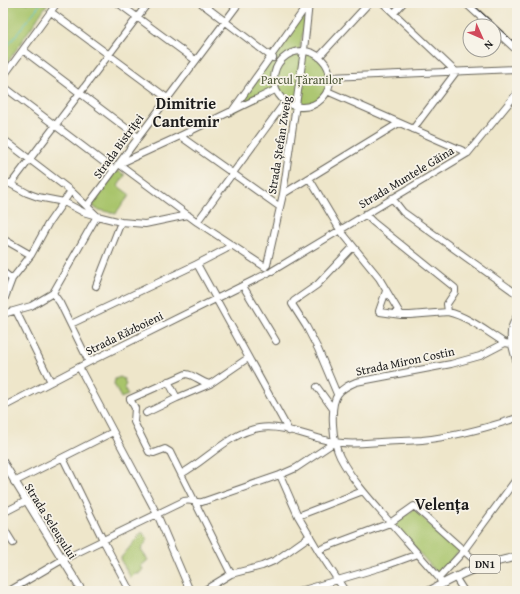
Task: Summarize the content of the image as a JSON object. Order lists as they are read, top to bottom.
{
  "streets": {
    "main road": ["Strada Seleușului", "DN1"],
    "street": [
      "Strada Ștefan Zweig",
      "Strada Bistriței",
      "Strada Muntele Găina",
      "Strada Războieni",
      "Strada Miron Costin"
    ]
  },
  "crossings": [
    ["Strada Ștefan Zweig", "Strada Muntele Găina"],
    ["Strada Ștefan Zweig", "Strada Războieni"],
    ["Strada Muntele Găina", "Strada Războieni"]
  ],
  "districts": ["Dimitrie Cantemir", "Velența"],
  "parks": ["Parcul Țăranilor"],
  "north": "bottom right"
}
